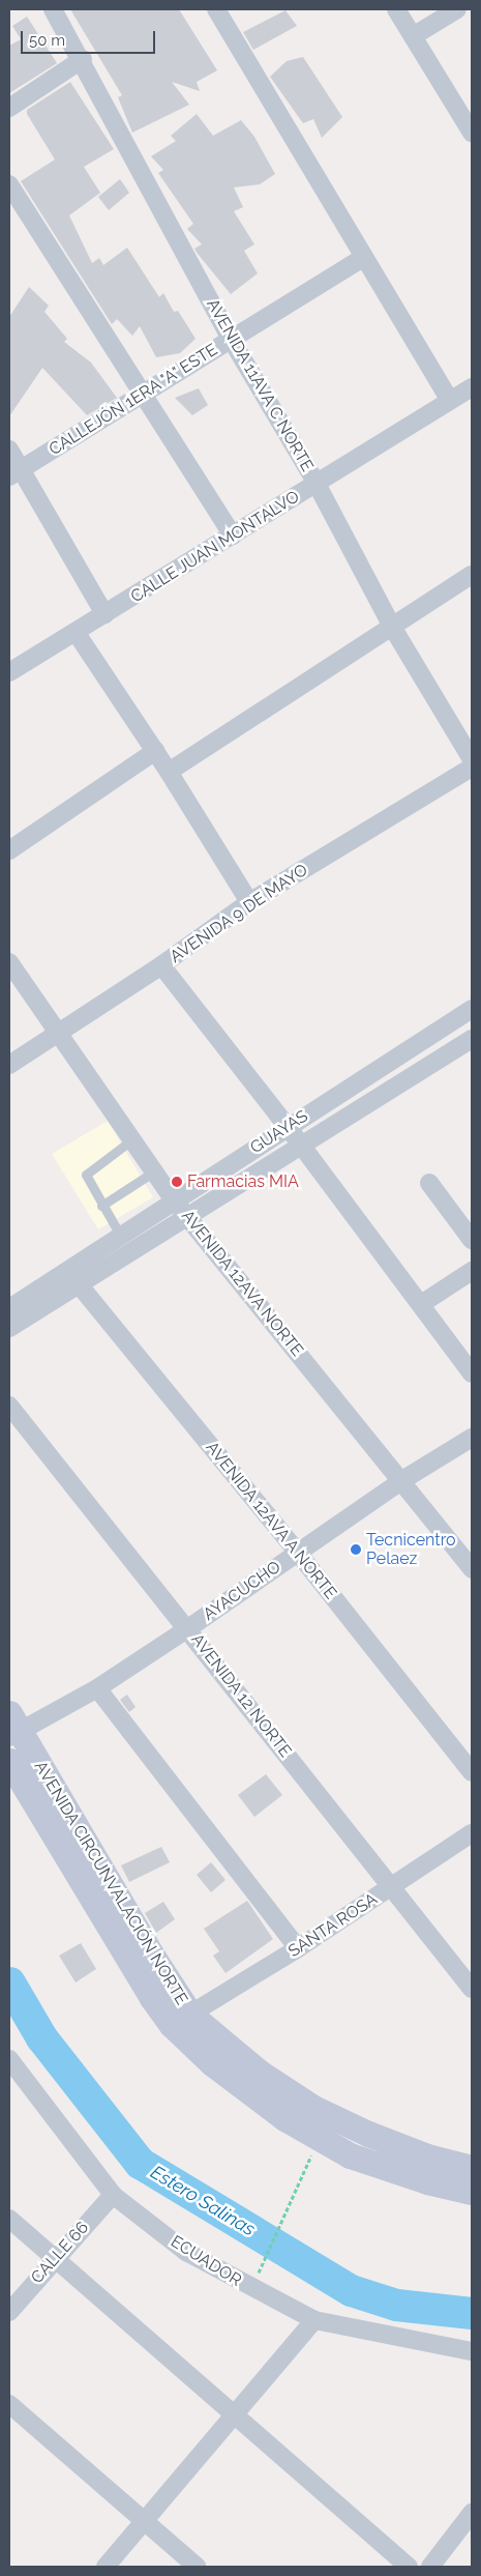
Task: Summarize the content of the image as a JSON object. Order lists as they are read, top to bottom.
{
  "streets": {
    "main road": ["AVENIDA CIRCUNVALACIÓN NORTE"],
    "street": [
      "AVENIDA 11AVA C NORTE",
      "CALLEJÓN 1ERA \"A\" ESTE",
      "CALLE JUAN MONTALVO",
      "AVENIDA 9 DE MAYO",
      "GUAYAS",
      "AVENIDA 12AVA NORTE",
      "AVENIDA 12AVA A NORTE",
      "AYACUCHO",
      "AVENIDA 12 NORTE",
      "SANTA ROSA",
      "CALLE 66",
      "ECUADOR"
    ]
  },
  "crossings": [
    ["AVENIDA 11AVA C NORTE", "CALLEJÓN 1ERA \"A\" ESTE"],
    ["AVENIDA 11AVA C NORTE", "CALLE JUAN MONTALVO"],
    ["AVENIDA 9 DE MAYO", "AVENIDA 12AVA NORTE"],
    ["GUAYAS", "AVENIDA 12AVA NORTE"],
    ["GUAYAS", "AVENIDA 12AVA A NORTE"],
    ["AVENIDA 12AVA NORTE", "AYACUCHO"],
    ["AVENIDA 12AVA A NORTE", "AYACUCHO"],
    ["AYACUCHO", "AVENIDA 12 NORTE"],
    ["AYACUCHO", "AVENIDA CIRCUNVALACIÓN NORTE"],
    ["AVENIDA 12 NORTE", "SANTA ROSA"],
    ["AVENIDA CIRCUNVALACIÓN NORTE", "SANTA ROSA"],
    ["CALLE 66", "ECUADOR"]
  ],
  "water": ["Estero Salinas"],
  "places": ["Farmacias MIA", "Tecnicentro Pelaez"],
  "scale_bar": "50 m"
}
